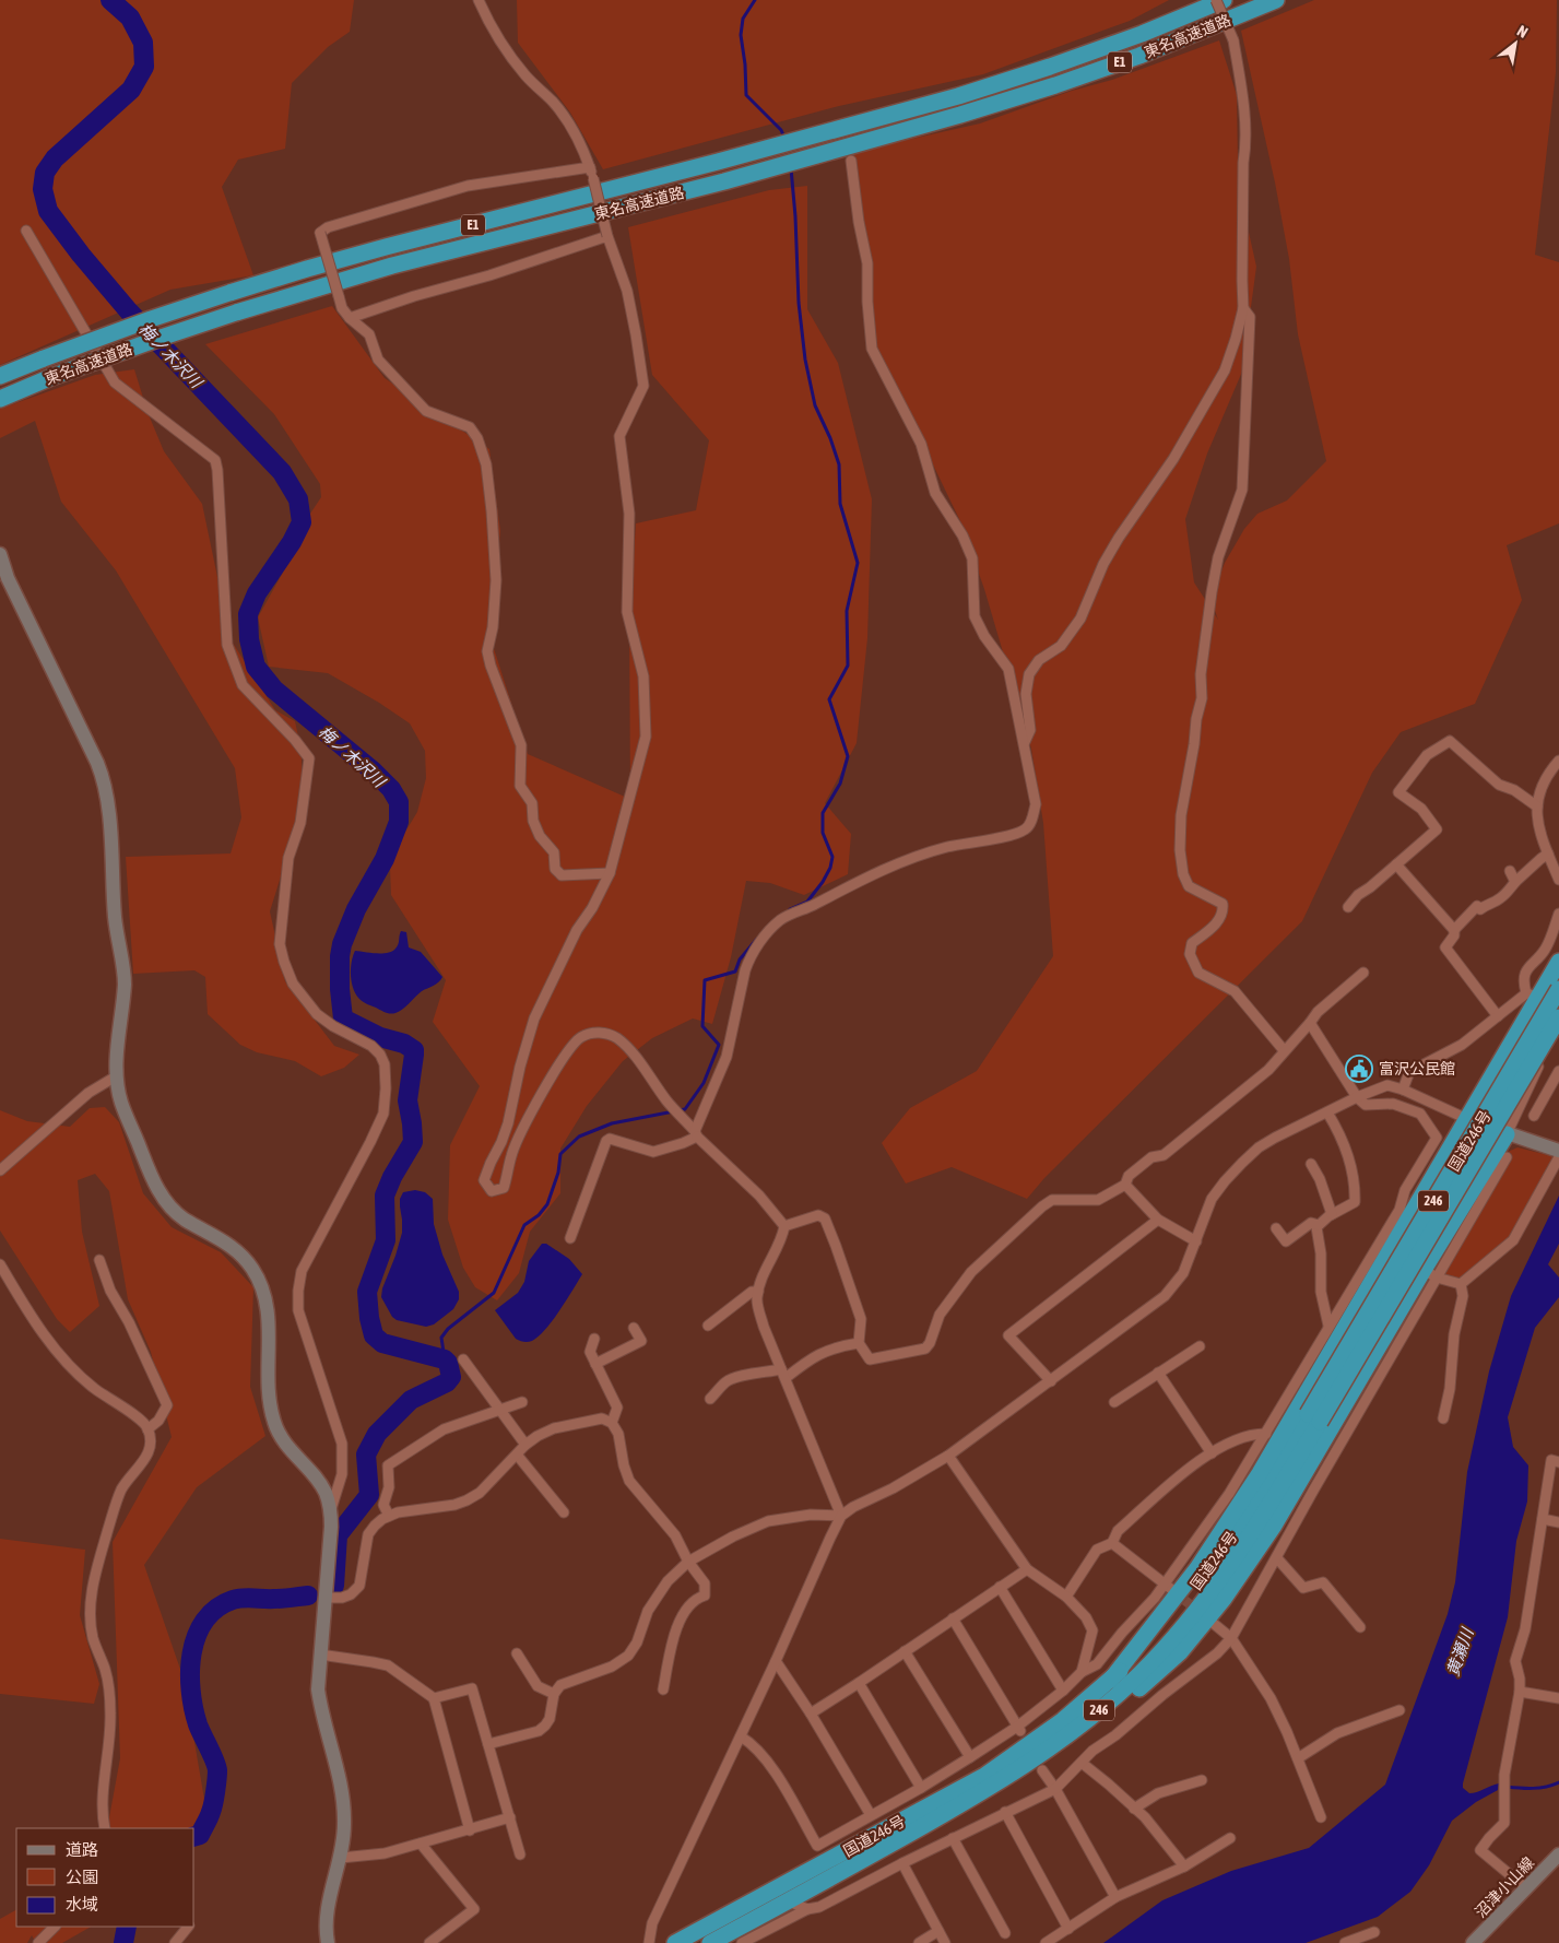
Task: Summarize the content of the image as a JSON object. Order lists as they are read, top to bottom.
{
  "streets": {
    "highway": [
      "東名高速道路",
      "E1",
      "国道246号",
      "246"
    ],
    "street": ["沼津小山線"]
  },
  "water": ["梅ノ木沢川", "黄瀬川"],
  "places": {
    "public building": ["富沢公民館"]
  },
  "legend": ["道路", "公園", "水域"],
  "north": "top right"
}
